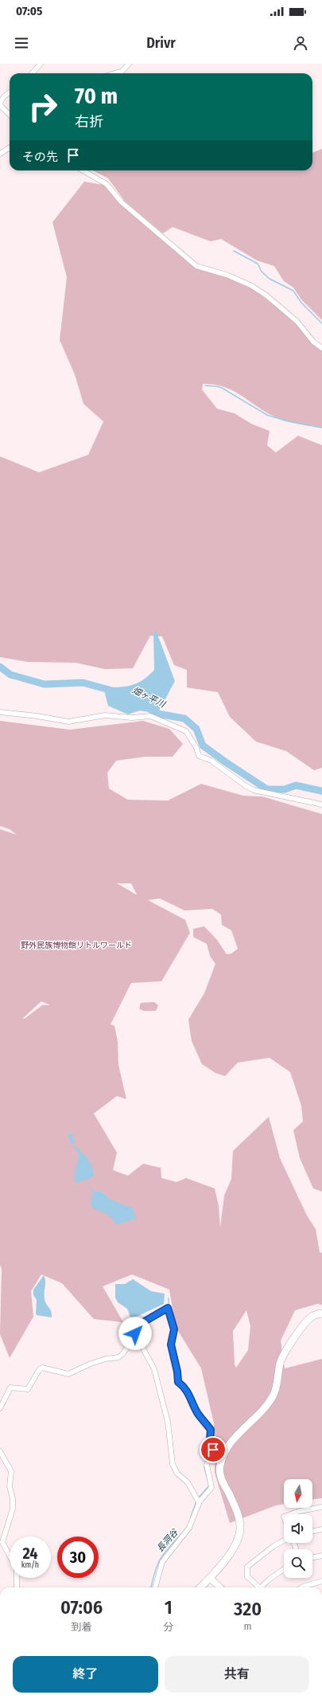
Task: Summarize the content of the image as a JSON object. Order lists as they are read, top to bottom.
{
  "water": ["畑ヶ平川", "長洞谷"],
  "parks": ["野外民族博物館リトルワールド"],
  "north": "bottom",
  "page": {
    "status": "07:05",
    "header": "Drivr",
    "turn": ["70 m", "右折"],
    "then": "その先",
    "speed": "24 km/h",
    "limit": "30",
    "eta": [
      "07:06",
      "到着",
      "1",
      "分",
      "320",
      "m"
    ],
    "buttons": ["終了", "共有"]
  }
}
